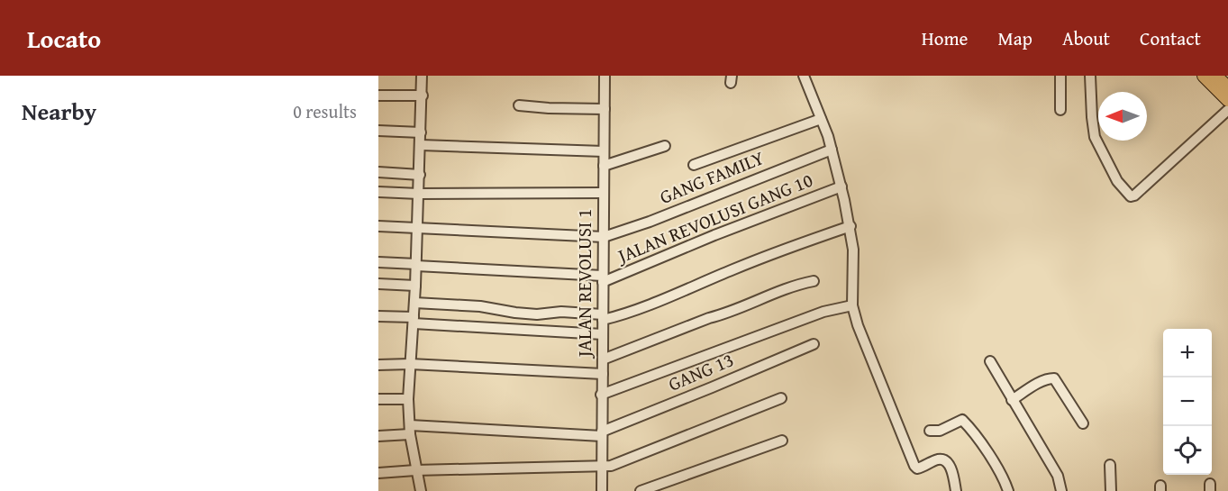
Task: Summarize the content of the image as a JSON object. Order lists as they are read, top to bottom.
{
  "streets": {
    "street": [
      "GANG FAMILY",
      "JALAN REVOLUSI GANG 10",
      "JALAN REVOLUSI 1",
      "GANG 13"
    ]
  },
  "crossings": [
    ["GANG FAMILY", "JALAN REVOLUSI 1"],
    ["JALAN REVOLUSI GANG 10", "JALAN REVOLUSI 1"],
    ["JALAN REVOLUSI 1", "GANG 13"]
  ],
  "north": "left",
  "page": {
    "header": "Locato",
    "nav": [
      "Home",
      "Map",
      "About",
      "Contact"
    ],
    "heading": ["Nearby", "0 results"],
    "map_buttons": ["+", "−"]
  }
}
